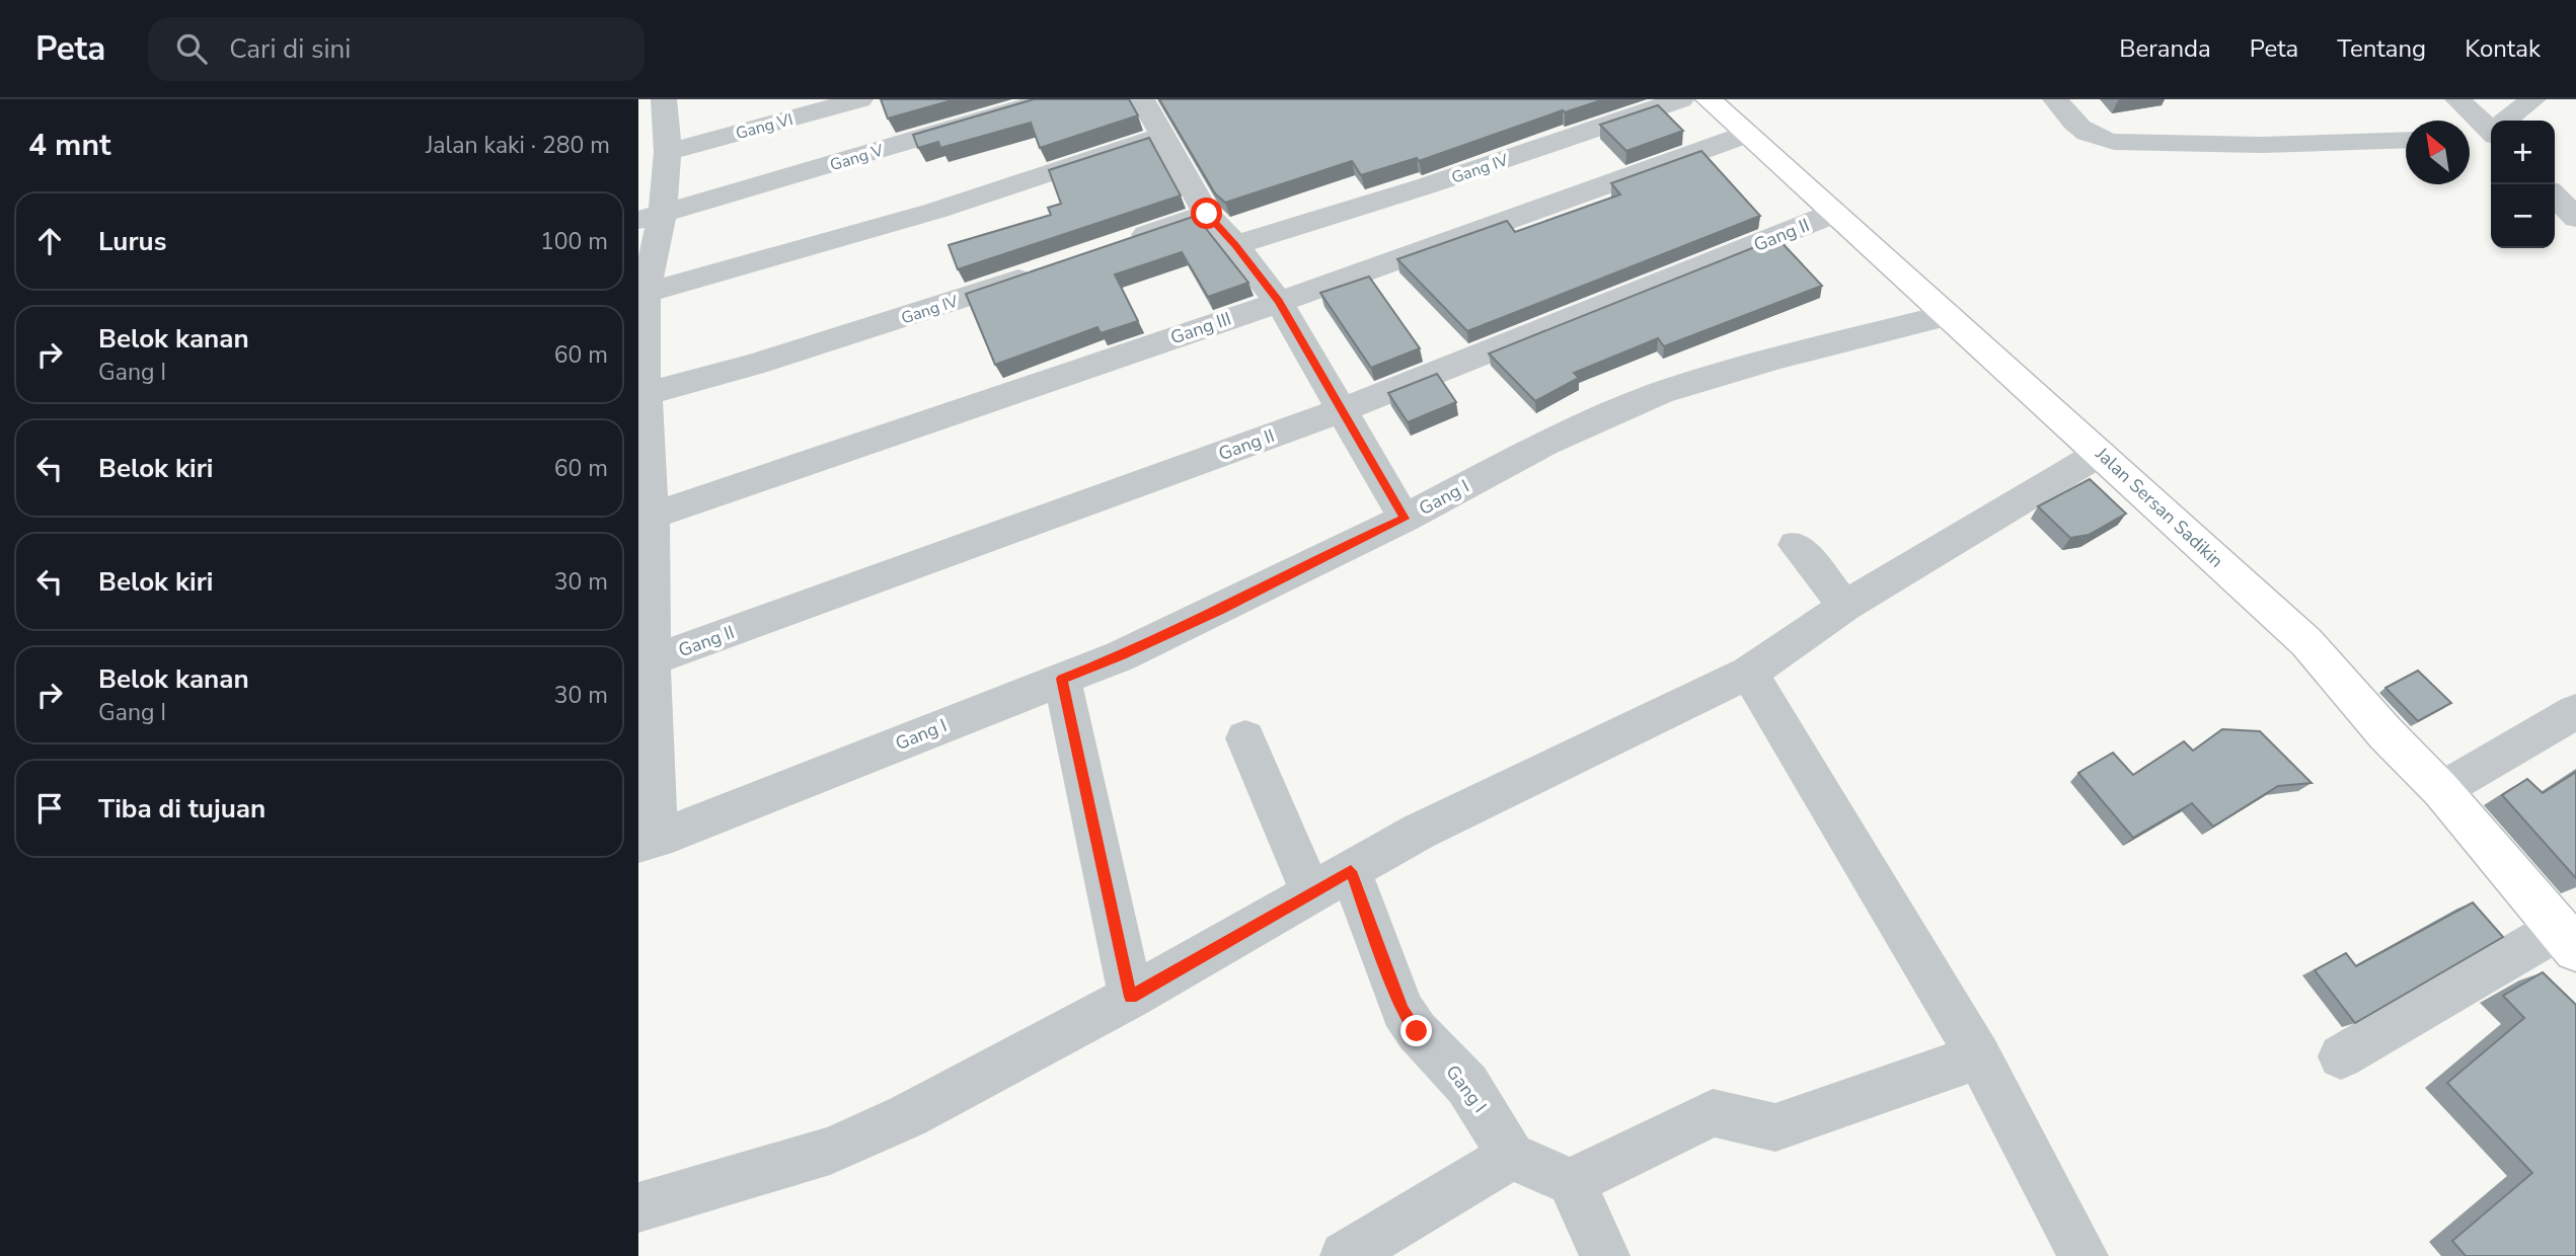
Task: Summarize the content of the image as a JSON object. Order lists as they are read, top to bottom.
{
  "streets": {
    "main road": ["Jalan Sersan Sadikin"],
    "street": [
      "Gang VI",
      "Gang V",
      "Gang IV",
      "Gang II",
      "Gang III",
      "Gang I"
    ]
  },
  "crossings": [
    ["Gang II", "Jalan Sersan Sadikin"],
    ["Gang III", "Jalan Sersan Sadikin"],
    ["Gang I", "Jalan Sersan Sadikin"]
  ],
  "north": "top left",
  "page": {
    "header": "Peta",
    "search": "Cari di sini",
    "nav": [
      "Beranda",
      "Peta",
      "Tentang",
      "Kontak"
    ],
    "heading": ["4 mnt", "Jalan kaki · 280 m"],
    "map_buttons": ["+", "−"],
    "list": [
      ["Lurus", "100 m"],
      ["Belok kanan", "Gang I", "60 m"],
      ["Belok kiri", "60 m"],
      ["Belok kiri", "30 m"],
      ["Belok kanan", "Gang I", "30 m"],
      "Tiba di tujuan"
    ]
  }
}
